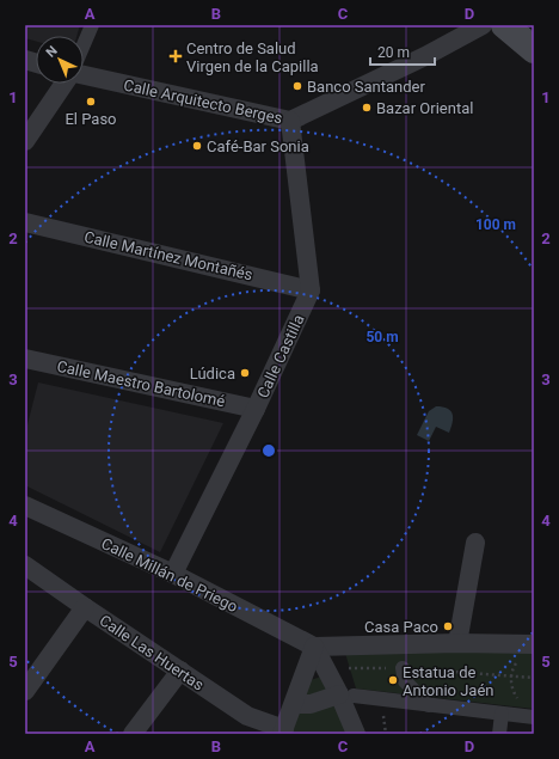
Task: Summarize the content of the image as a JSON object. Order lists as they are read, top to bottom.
{
  "streets": {
    "street": [
      "Calle Arquitecto Berges",
      "Calle Martínez Montañés",
      "Calle Castilla",
      "Calle Maestro Bartolomé",
      "Calle Millán de Priego",
      "Calle Las Huertas"
    ]
  },
  "crossings": [
    ["Calle Martínez Montañés", "Calle Castilla"],
    ["Calle Castilla", "Calle Maestro Bartolomé"],
    ["Calle Castilla", "Calle Millán de Priego"]
  ],
  "places": {
    "health": ["Centro de Salud Virgen de la Capilla"],
    "other": [
      "Banco Santander",
      "El Paso",
      "Bazar Oriental",
      "Café-Bar Sonia",
      "Lúdica",
      "Casa Paco",
      "Estatua de Antonio Jaén"
    ]
  },
  "scale_bar": "20 m",
  "north": "top left",
  "grid": {
    "columns": [
      "A",
      "B",
      "C",
      "D"
    ],
    "rows": [
      "1",
      "2",
      "3",
      "4",
      "5"
    ]
  },
  "rings": ["100 m", "50 m"]
}
